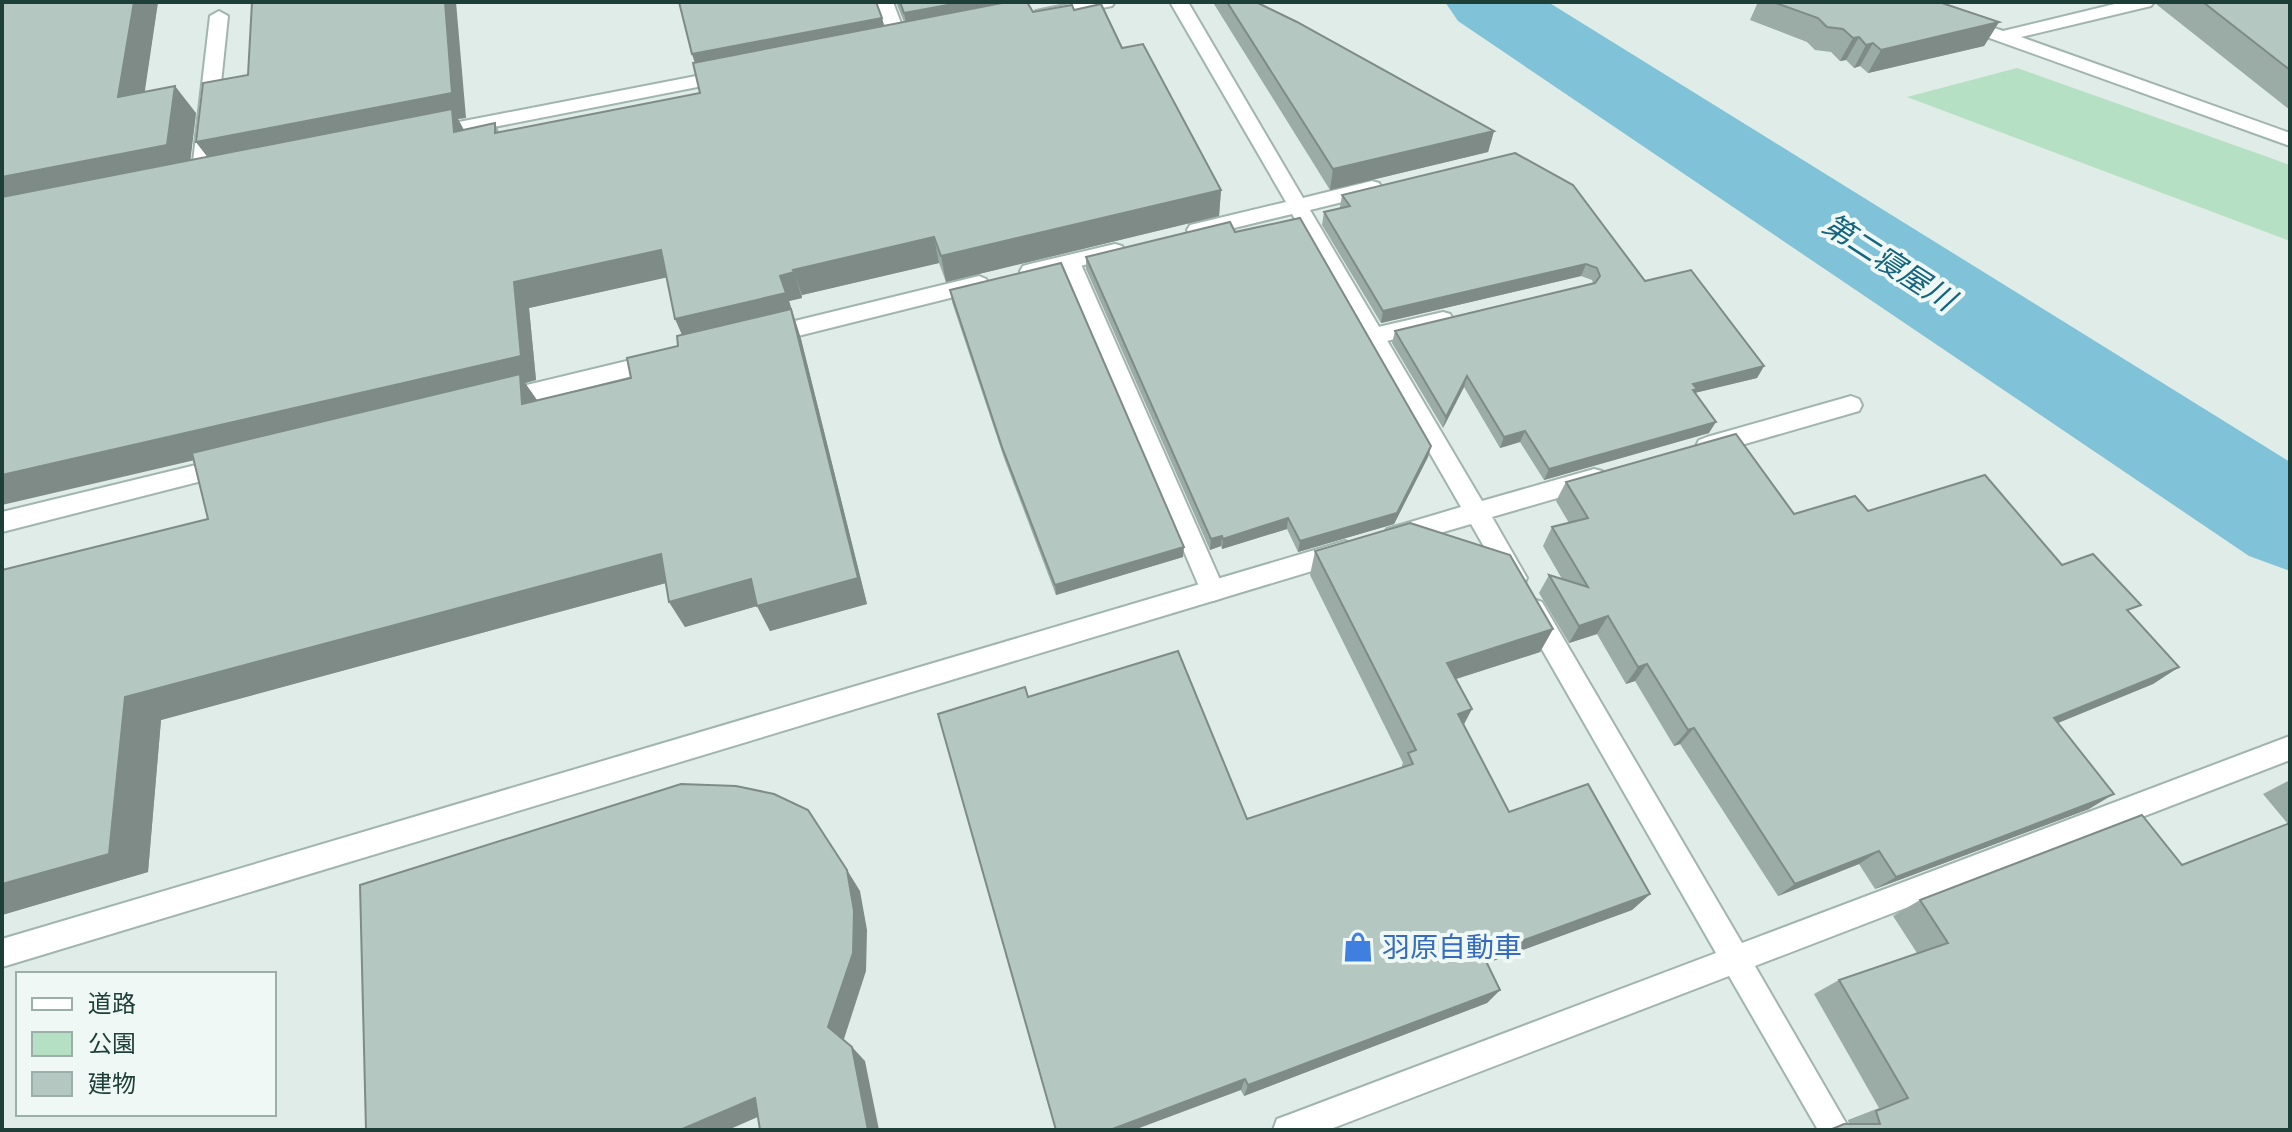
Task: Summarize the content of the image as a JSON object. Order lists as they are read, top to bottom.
{
  "water": ["第二寝屋川"],
  "places": {
    "shop": ["羽原自動車"]
  },
  "legend": ["道路", "公園", "建物"]
}
